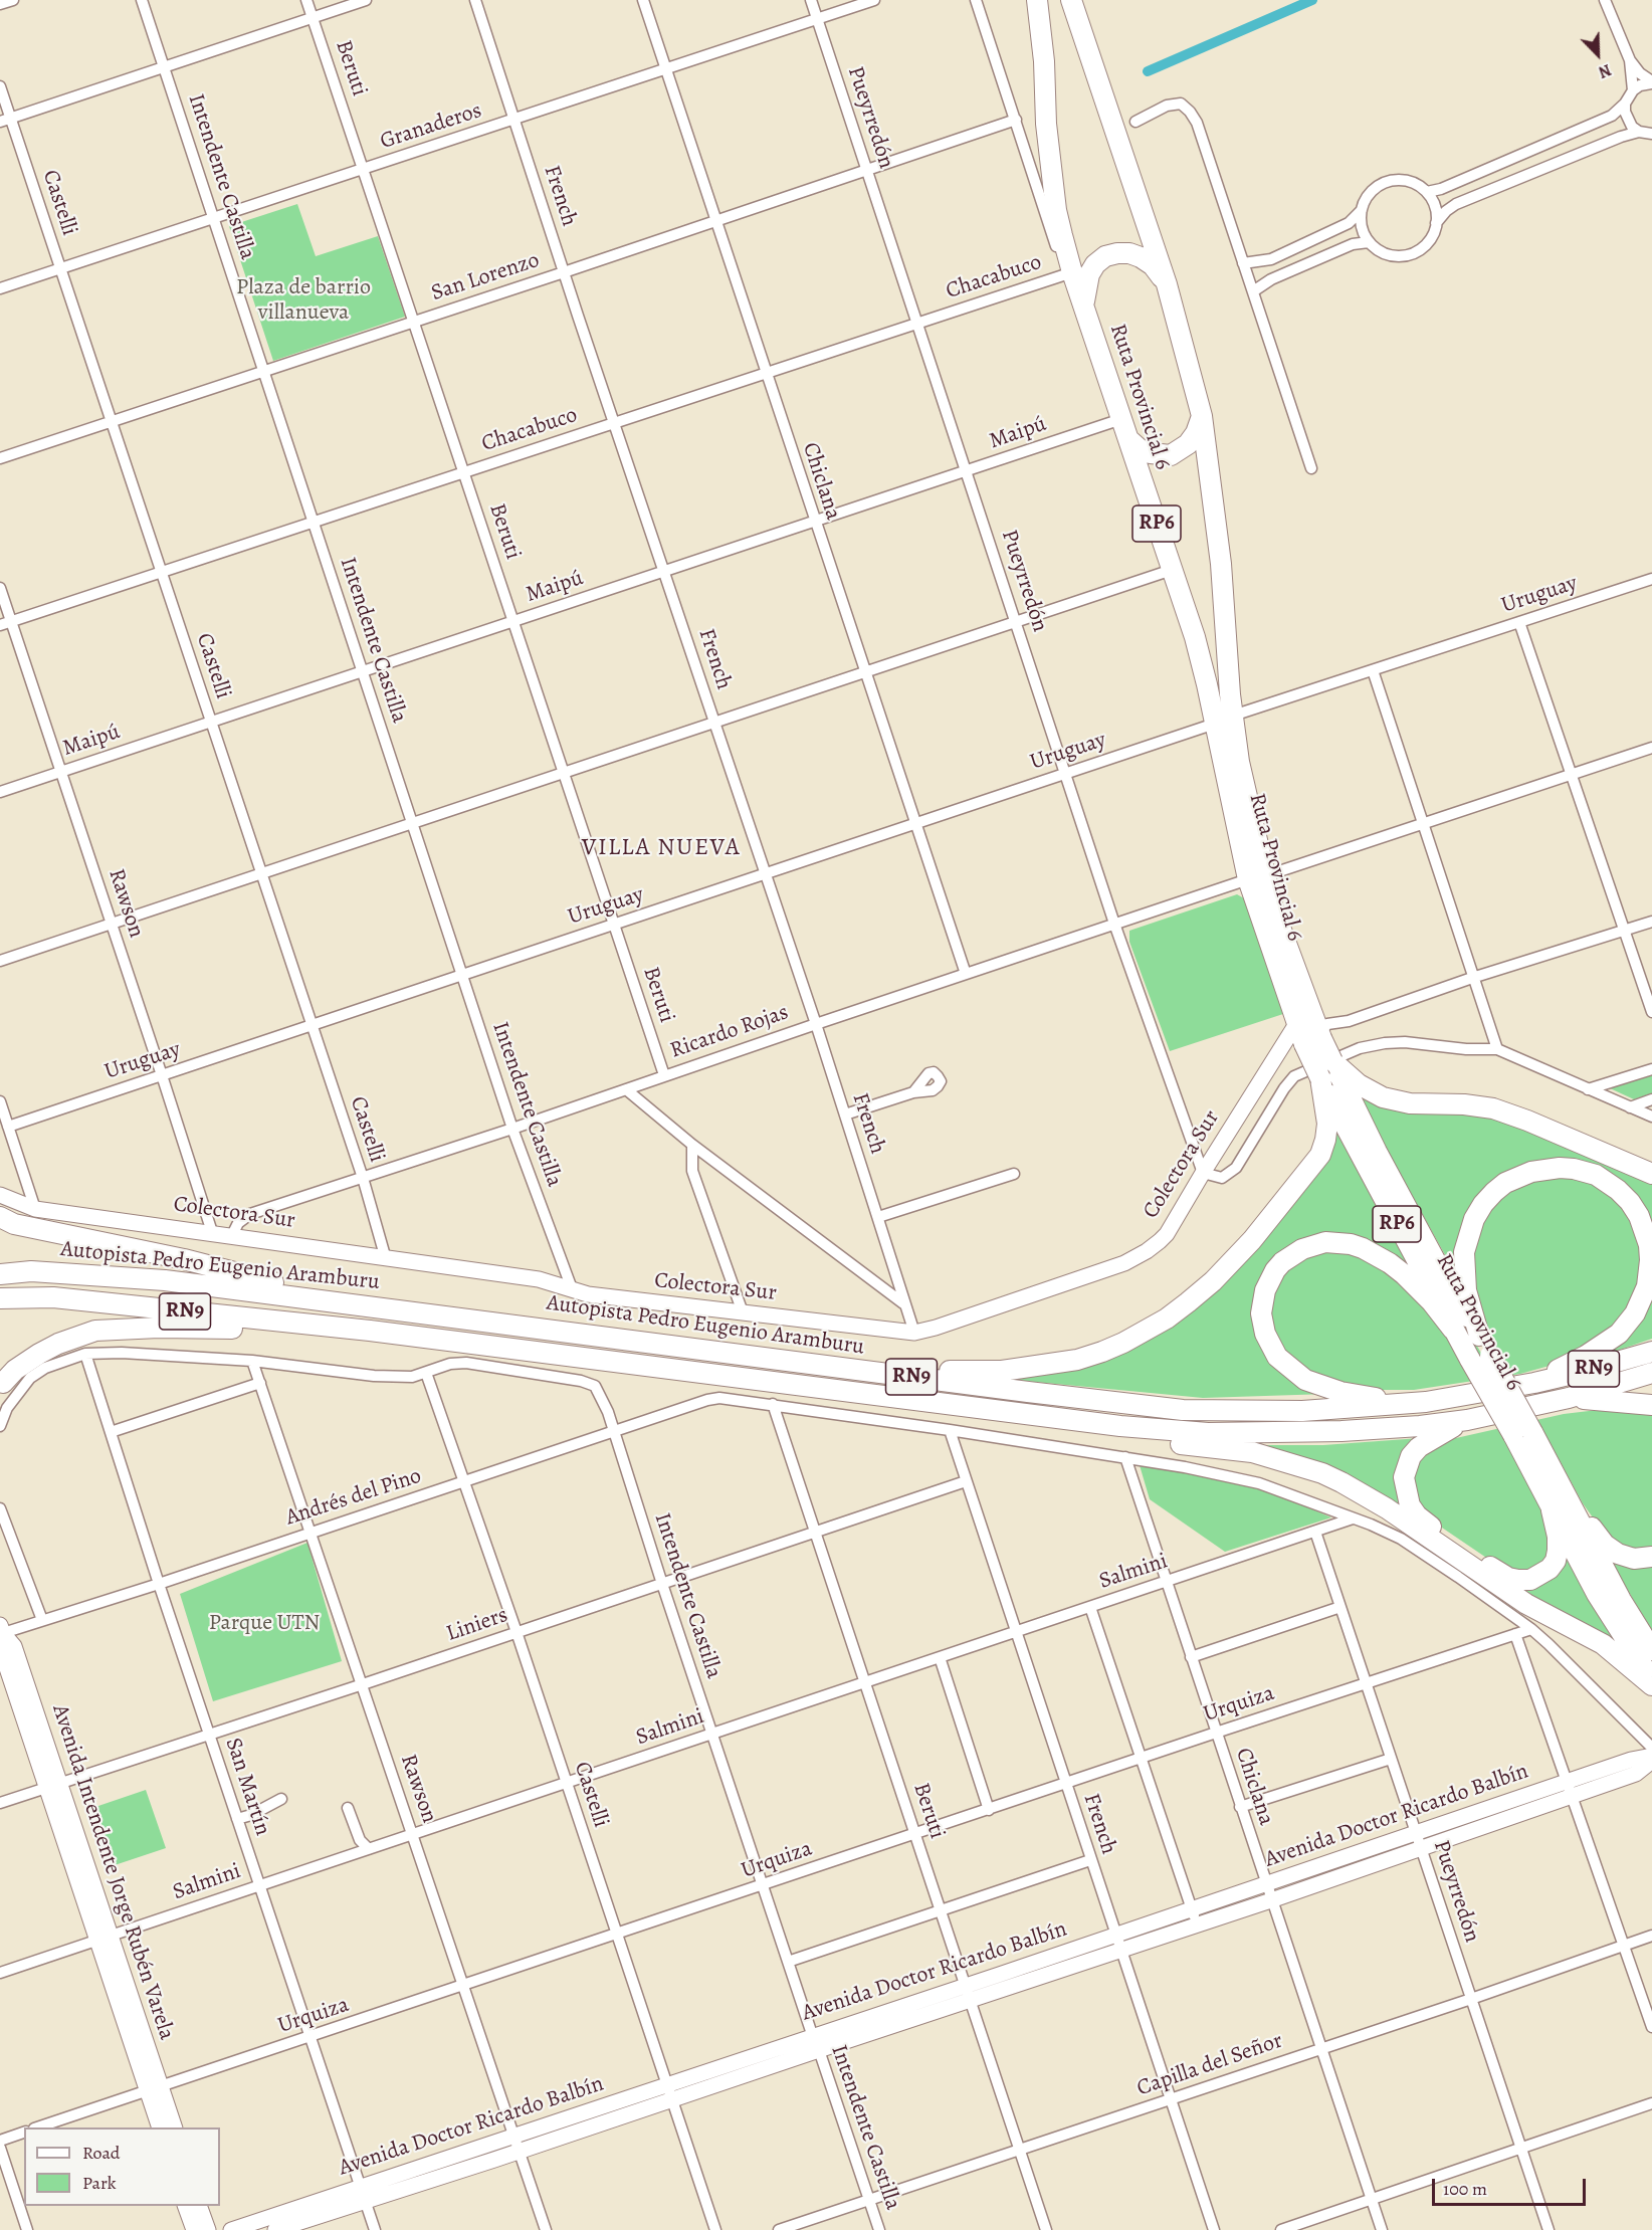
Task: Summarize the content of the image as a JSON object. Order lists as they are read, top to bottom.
{
  "streets": {
    "highway": [
      "Ruta Provincial 6",
      "RP6",
      "Autopista Pedro Eugenio Aramburu",
      "RN9"
    ],
    "main road": ["Colectora Sur", "Avenida Doctor Ricardo Balbín", "Avenida Intendente Jorge Rubén Varela"],
    "street": [
      "Beruti",
      "Pueyrredón",
      "Granaderos",
      "Intendente Castilla",
      "French",
      "Castelli",
      "San Lorenzo",
      "Chacabuco",
      "Maipú",
      "Chiclana",
      "Uruguay",
      "Rawson",
      "Ricardo Rojas",
      "Andrés del Pino",
      "Salmini",
      "Liniers",
      "Urquiza",
      "San Martín",
      "Capilla del Señor"
    ]
  },
  "crossings": [
    ["Beruti", "Granaderos"],
    ["Beruti", "San Lorenzo"],
    ["Beruti", "Chacabuco"],
    ["Beruti", "Maipú"],
    ["Beruti", "Uruguay"],
    ["Beruti", "Ricardo Rojas"],
    ["Beruti", "Andrés del Pino"],
    ["Beruti", "Salmini"],
    ["Beruti", "Liniers"],
    ["Beruti", "Urquiza"],
    ["Beruti", "Avenida Doctor Ricardo Balbín"],
    ["Beruti", "Capilla del Señor"],
    ["Pueyrredón", "Granaderos"],
    ["Pueyrredón", "San Lorenzo"],
    ["Pueyrredón", "Chacabuco"],
    ["Pueyrredón", "Maipú"],
    ["Pueyrredón", "Uruguay"],
    ["Pueyrredón", "Ricardo Rojas"],
    ["Pueyrredón", "Colectora Sur"],
    ["Pueyrredón", "Salmini"],
    ["Pueyrredón", "Urquiza"],
    ["Pueyrredón", "Avenida Doctor Ricardo Balbín"],
    ["Pueyrredón", "Capilla del Señor"],
    ["Granaderos", "Intendente Castilla"],
    ["Granaderos", "French"],
    ["Granaderos", "Castelli"],
    ["Granaderos", "Chiclana"],
    ["Intendente Castilla", "Castelli"],
    ["Intendente Castilla", "San Lorenzo"],
    ["Intendente Castilla", "Chacabuco"],
    ["Intendente Castilla", "Maipú"],
    ["Intendente Castilla", "Uruguay"],
    ["Intendente Castilla", "Ricardo Rojas"],
    ["Intendente Castilla", "Colectora Sur"],
    ["Intendente Castilla", "Andrés del Pino"],
    ["Intendente Castilla", "Salmini"],
    ["Intendente Castilla", "Liniers"],
    ["Intendente Castilla", "Urquiza"],
    ["Intendente Castilla", "Avenida Doctor Ricardo Balbín"],
    ["Intendente Castilla", "Capilla del Señor"],
    ["French", "San Lorenzo"],
    ["French", "Chacabuco"],
    ["French", "Maipú"],
    ["French", "Uruguay"],
    ["French", "Ricardo Rojas"],
    ["French", "Colectora Sur"],
    ["French", "Salmini"],
    ["French", "Liniers"],
    ["French", "Urquiza"],
    ["French", "Avenida Doctor Ricardo Balbín"],
    ["French", "Capilla del Señor"],
    ["Castelli", "San Lorenzo"],
    ["Castelli", "Chacabuco"],
    ["Castelli", "Maipú"],
    ["Castelli", "Uruguay"],
    ["Castelli", "Ricardo Rojas"],
    ["Castelli", "Colectora Sur"],
    ["Castelli", "Andrés del Pino"],
    ["Castelli", "Salmini"],
    ["Castelli", "Liniers"],
    ["Castelli", "Urquiza"],
    ["Castelli", "Avenida Doctor Ricardo Balbín"],
    ["San Lorenzo", "Chiclana"],
    ["Chacabuco", "Ruta Provincial 6"],
    ["Chacabuco", "Chiclana"],
    ["Chacabuco", "Rawson"],
    ["Ruta Provincial 6", "Maipú"],
    ["Ruta Provincial 6", "Uruguay"],
    ["Ruta Provincial 6", "Ricardo Rojas"],
    ["Ruta Provincial 6", "Colectora Sur"],
    ["Maipú", "Chiclana"],
    ["Maipú", "Rawson"],
    ["Chiclana", "Uruguay"],
    ["Chiclana", "Ricardo Rojas"],
    ["Chiclana", "Salmini"],
    ["Chiclana", "Urquiza"],
    ["Chiclana", "Avenida Doctor Ricardo Balbín"],
    ["Chiclana", "Capilla del Señor"],
    ["Uruguay", "Rawson"],
    ["Rawson", "Colectora Sur"],
    ["Rawson", "Andrés del Pino"],
    ["Rawson", "Salmini"],
    ["Rawson", "Liniers"],
    ["Rawson", "Urquiza"],
    ["Rawson", "Avenida Doctor Ricardo Balbín"],
    ["Ricardo Rojas", "Colectora Sur"],
    ["Andrés del Pino", "San Martín"],
    ["Andrés del Pino", "Avenida Intendente Jorge Rubén Varela"],
    ["Salmini", "San Martín"],
    ["Salmini", "Avenida Intendente Jorge Rubén Varela"],
    ["Liniers", "San Martín"],
    ["Liniers", "Avenida Intendente Jorge Rubén Varela"],
    ["Urquiza", "San Martín"],
    ["Urquiza", "Avenida Intendente Jorge Rubén Varela"],
    ["San Martín", "Avenida Doctor Ricardo Balbín"]
  ],
  "districts": ["VILLA NUEVA"],
  "parks": ["Plaza de barrio villanueva", "Parque UTN"],
  "legend": ["Road", "Park"],
  "scale_bar": "100 m",
  "north": "bottom right"
}
